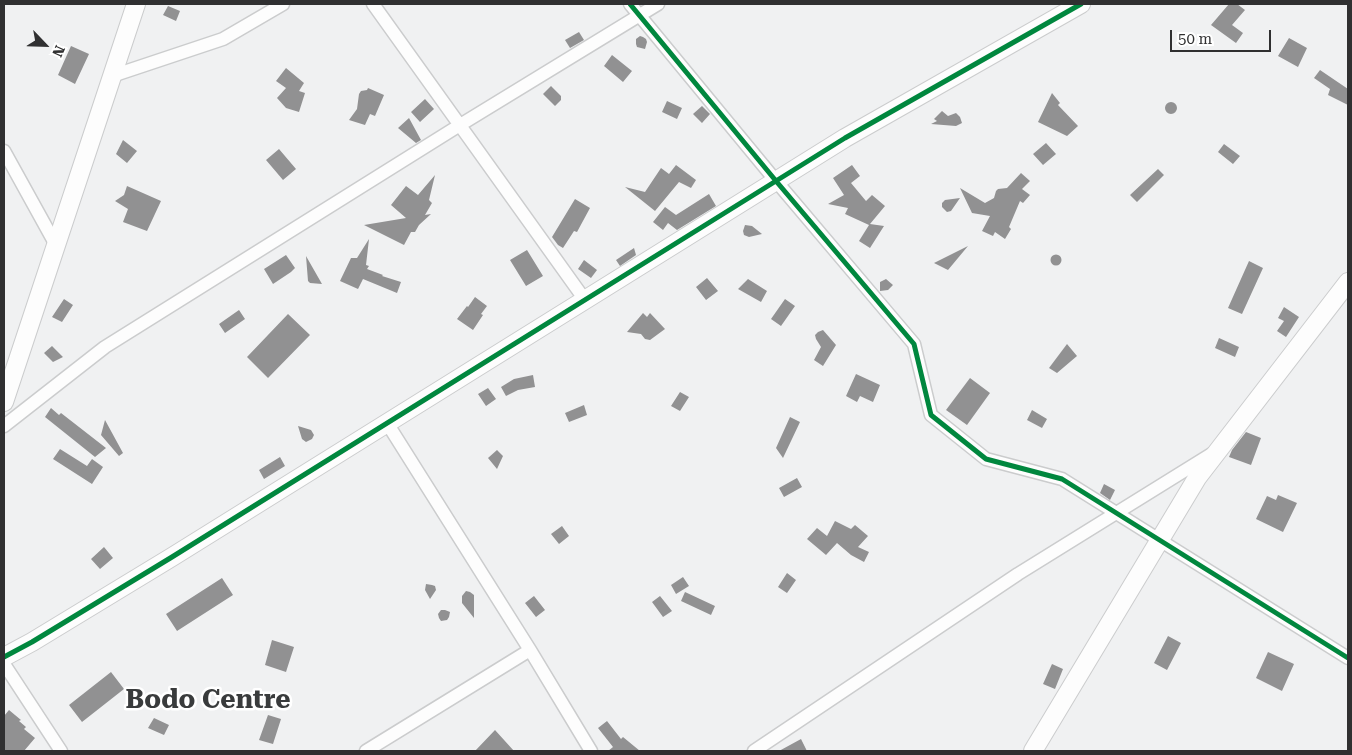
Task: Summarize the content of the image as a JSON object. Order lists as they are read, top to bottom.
{
  "districts": ["Bodo Centre"],
  "scale_bar": "50 m",
  "north": "bottom right"
}
